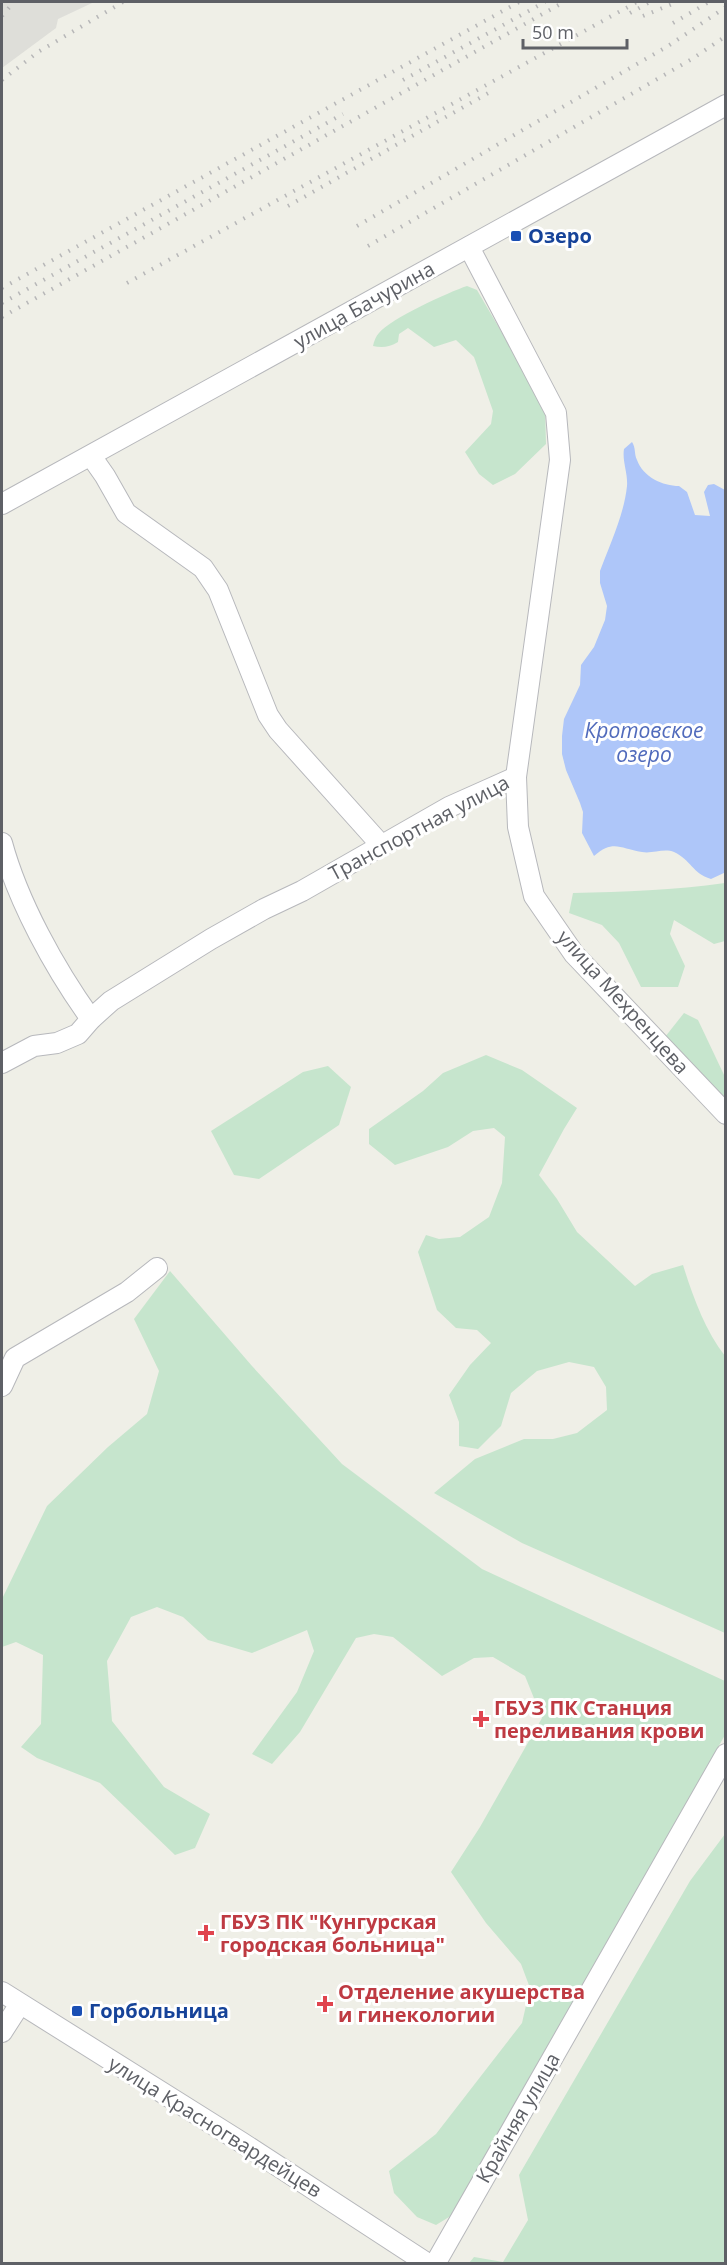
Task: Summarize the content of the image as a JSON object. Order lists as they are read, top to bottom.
{
  "streets": {
    "street": [
      "улица Бачурина",
      "Транспортная улица",
      "улица Мехренцева",
      "Крайняя улица",
      "улица Красногвардейцев"
    ]
  },
  "crossings": [
    ["улица Бачурина", "Транспортная улица"],
    ["Транспортная улица", "улица Мехренцева"]
  ],
  "water": ["Кротовское озеро"],
  "places": {
    "transit": ["Озеро", "Горбольница"],
    "health": ["ГБУЗ ПК Станция переливания крови", "ГБУЗ ПК \"Кунгурская городская больница\"", "Отделение акушерства и гинекологии"]
  },
  "scale_bar": "50 m"
}
